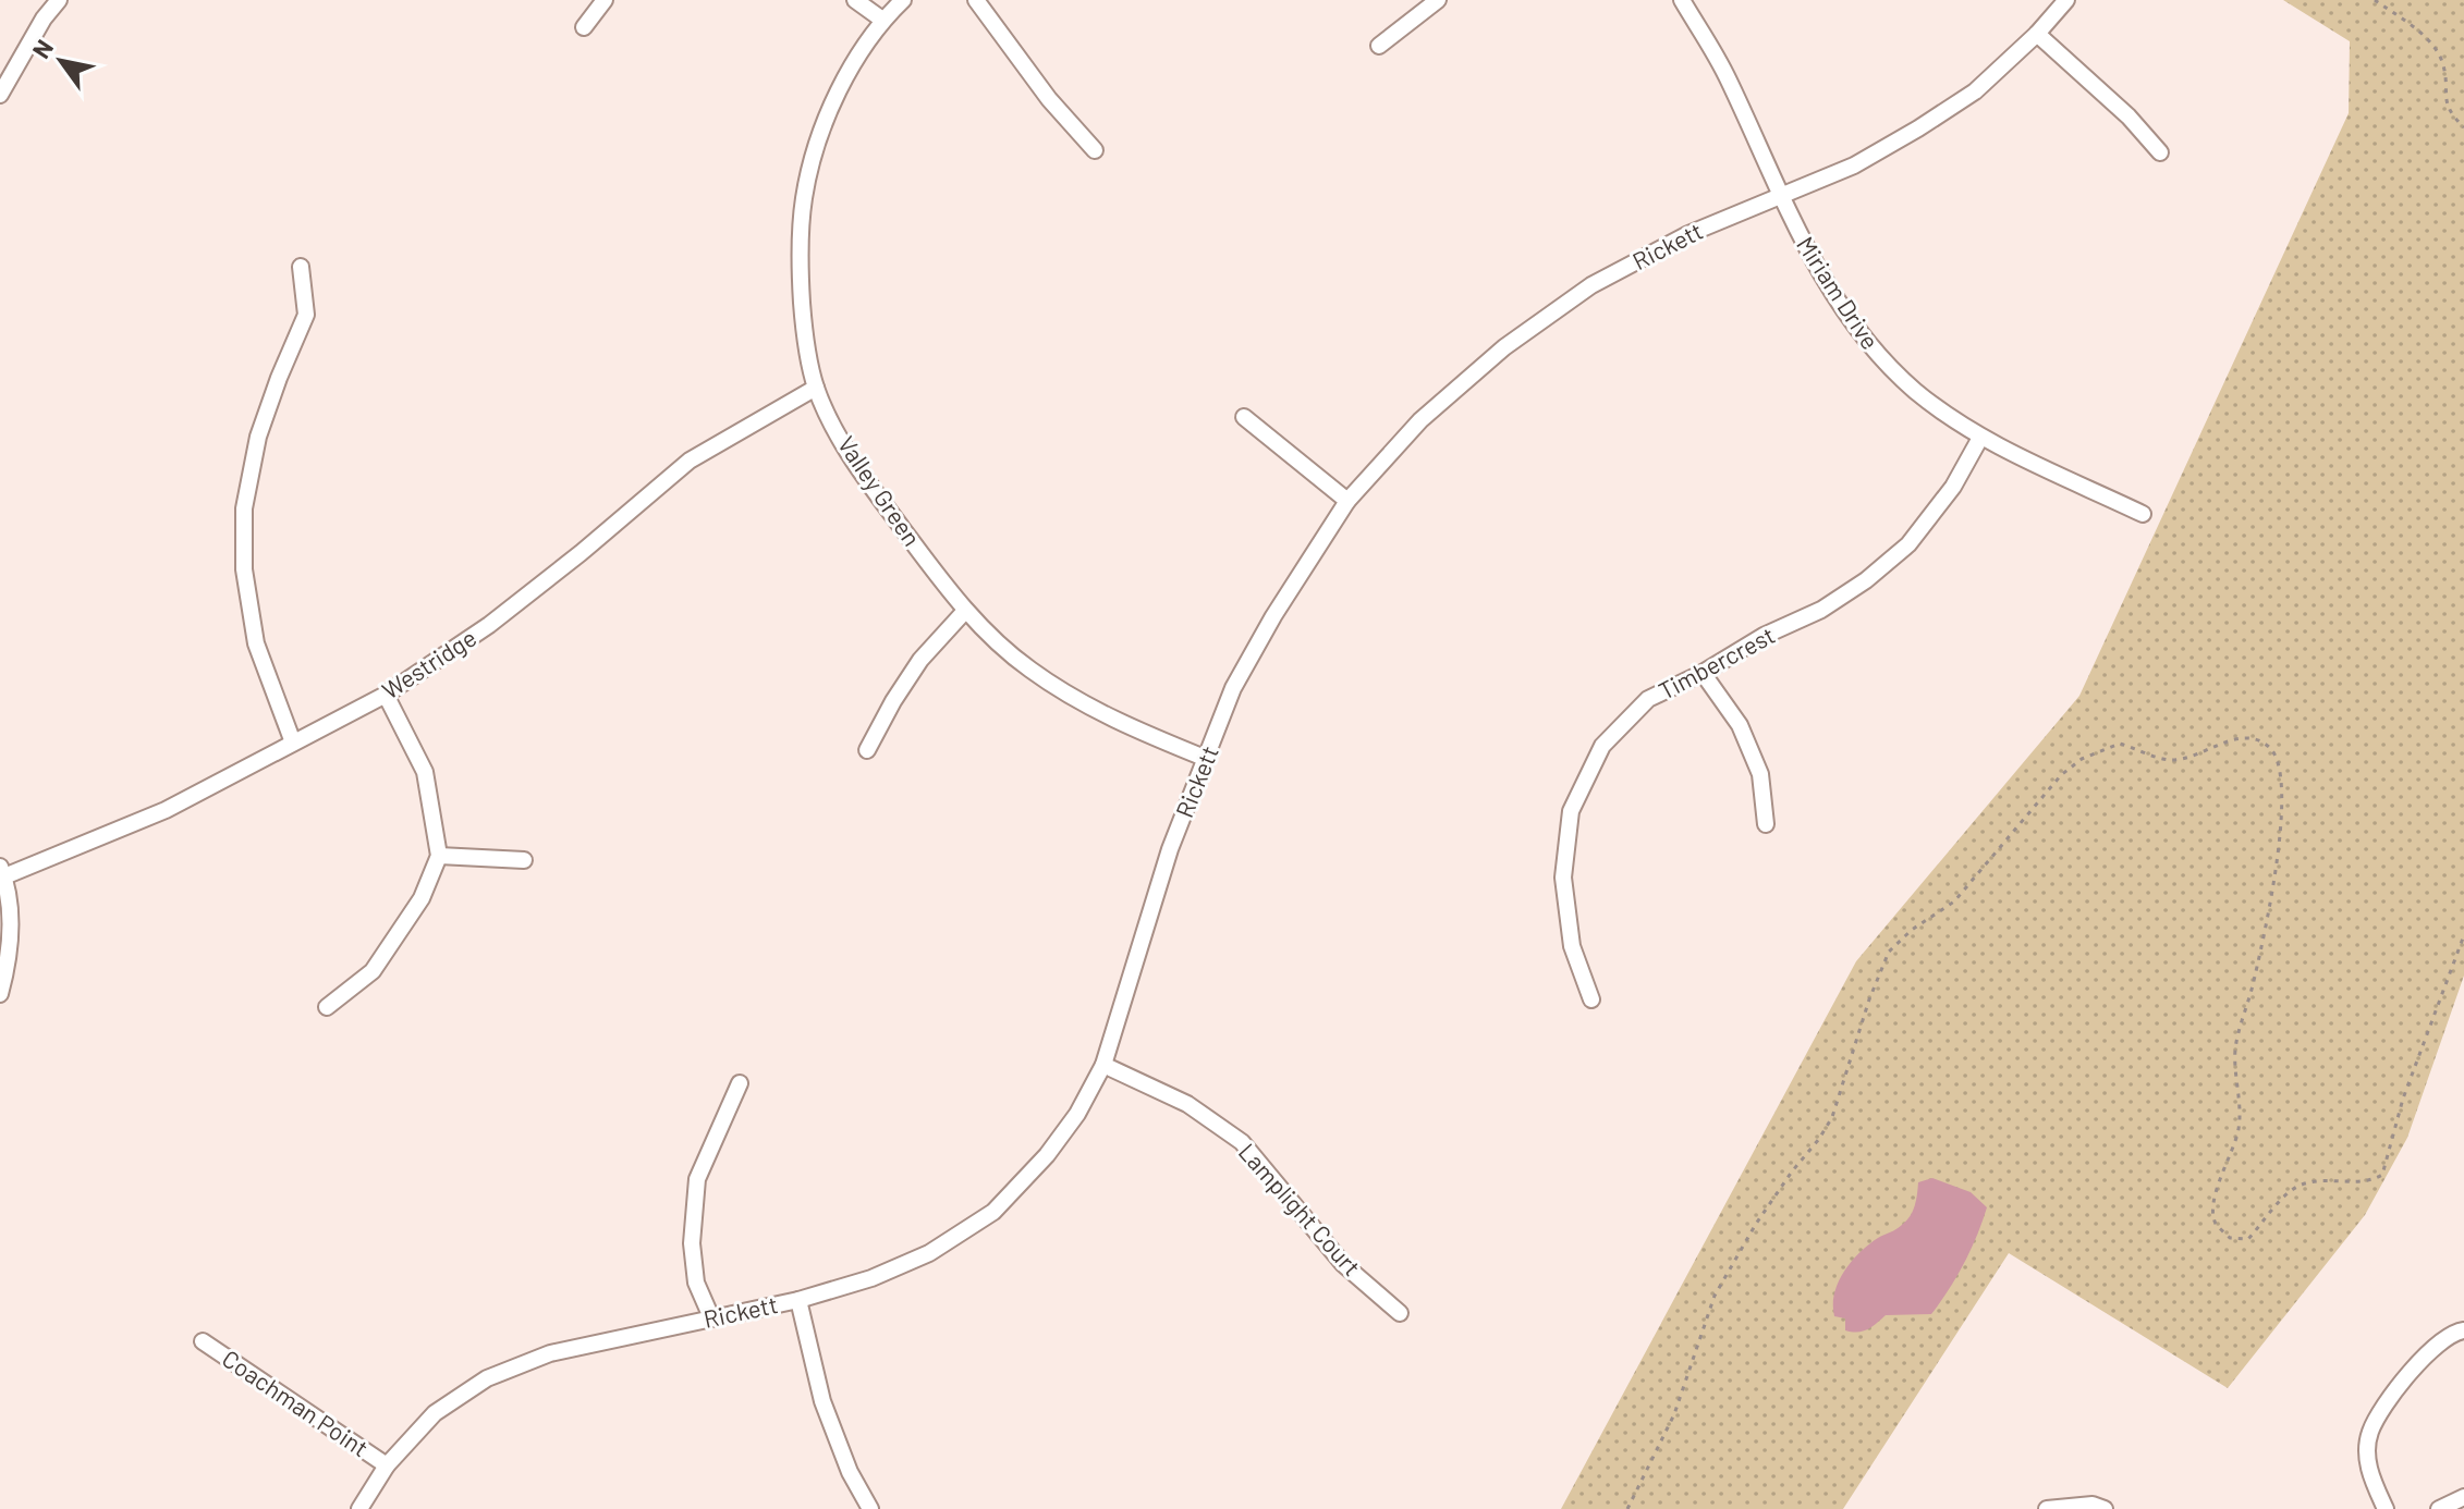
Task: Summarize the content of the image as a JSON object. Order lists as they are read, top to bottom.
{
  "streets": {
    "street": [
      "Rickett",
      "Miriam Drive",
      "Valley Green",
      "Timbercrest",
      "Westridge",
      "Lamplight Court",
      "Coachman Point"
    ]
  },
  "crossings": [
    ["Rickett", "Miriam Drive"],
    ["Rickett", "Valley Green"],
    ["Rickett", "Lamplight Court"],
    ["Rickett", "Coachman Point"],
    ["Miriam Drive", "Timbercrest"],
    ["Valley Green", "Westridge"]
  ],
  "north": "top left"
}
